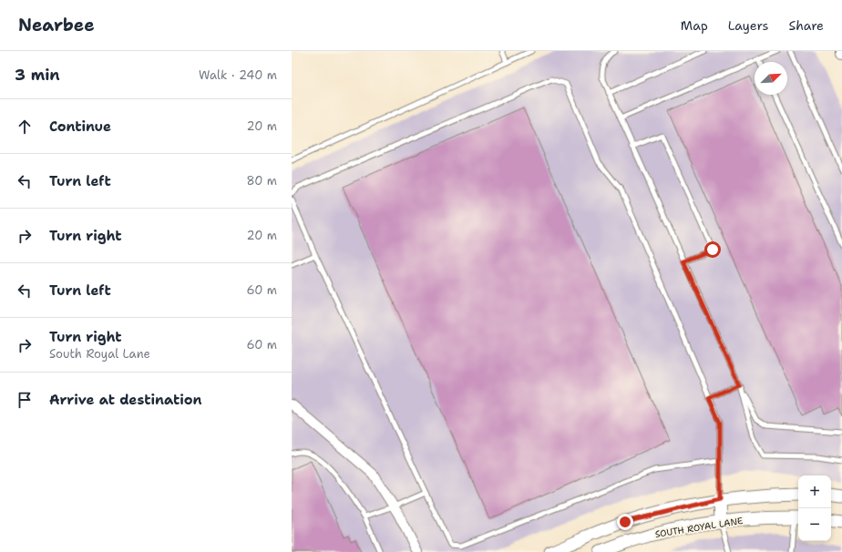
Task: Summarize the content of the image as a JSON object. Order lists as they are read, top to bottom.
{
  "streets": {
    "main road": ["SOUTH ROYAL LANE"]
  },
  "north": "top right",
  "page": {
    "header": "Nearbee",
    "nav": ["Map", "Layers", "Share"],
    "heading": ["3 min", "Walk · 240 m"],
    "list": [
      ["Continue", "20 m"],
      ["Turn left", "80 m"],
      ["Turn right", "20 m"],
      ["Turn left", "60 m"],
      ["Turn right", "South Royal Lane", "60 m"],
      "Arrive at destination"
    ],
    "map_buttons": ["+", "−"]
  }
}
